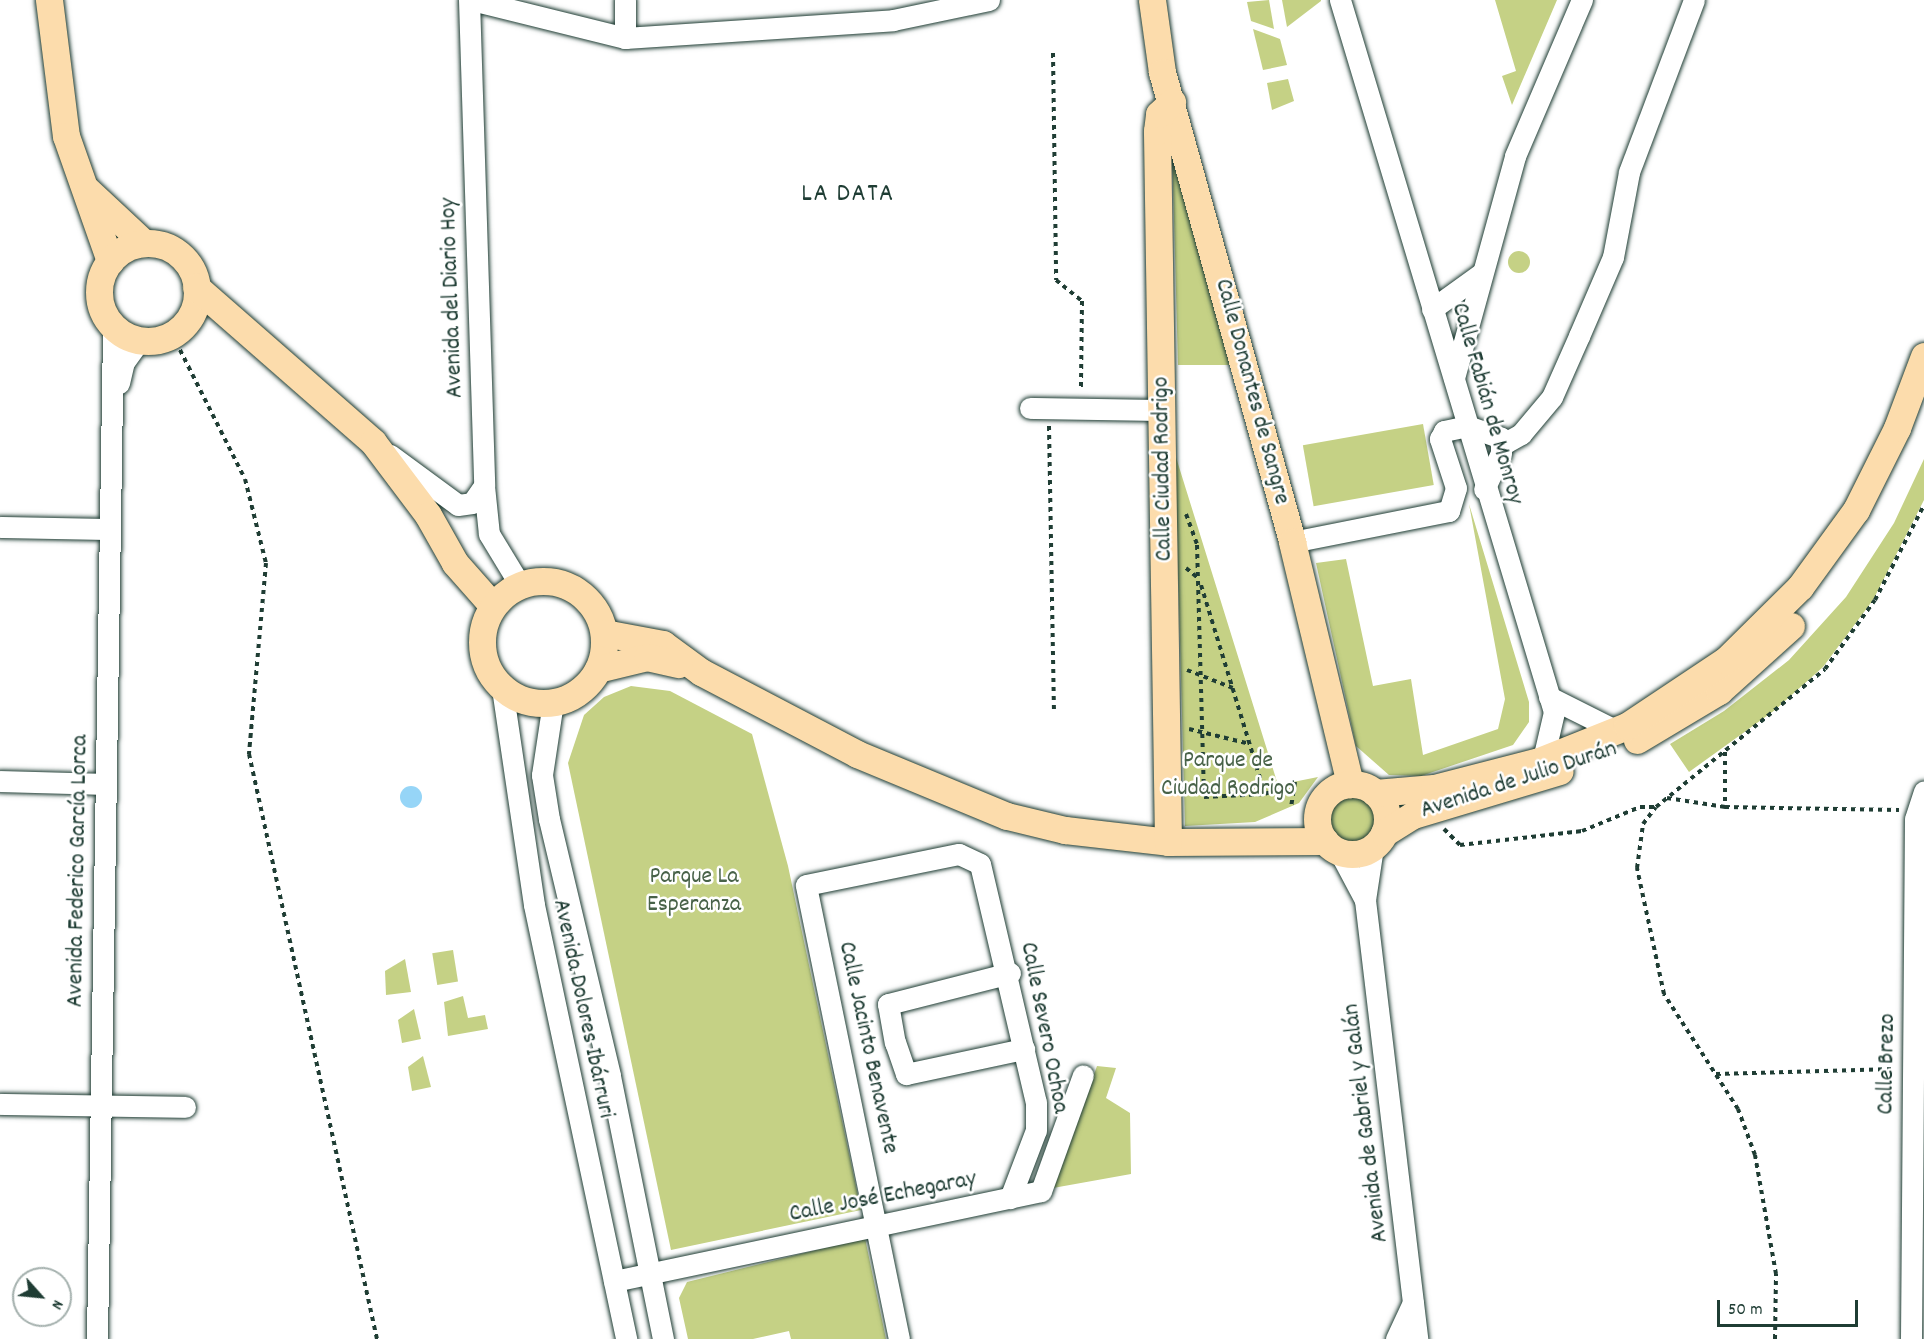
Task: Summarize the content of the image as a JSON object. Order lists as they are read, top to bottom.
{
  "streets": {
    "main road": ["Calle Donantes de Sangre", "Calle Ciudad Rodrigo", "Avenida de Julio Durán"],
    "street": [
      "Avenida del Diario Hoy",
      "Calle Fabián de Monroy",
      "Avenida Federico García Lorca",
      "Avenida Dolores Ibárruri",
      "Calle Severo Ochoa",
      "Calle Jacinto Benavente",
      "Calle Brezo",
      "Avenida de Gabriel y Galán",
      "Calle José Echegaray"
    ]
  },
  "crossings": [
    ["Avenida del Diario Hoy", "Avenida Dolores Ibárruri"],
    ["Calle Donantes de Sangre", "Calle Ciudad Rodrigo"],
    ["Calle Donantes de Sangre", "Avenida de Julio Durán"],
    ["Calle Donantes de Sangre", "Avenida de Gabriel y Galán"],
    ["Calle Fabián de Monroy", "Avenida de Julio Durán"],
    ["Avenida de Julio Durán", "Avenida de Gabriel y Galán"],
    ["Avenida Dolores Ibárruri", "Calle José Echegaray"],
    ["Calle Severo Ochoa", "Calle Jacinto Benavente"],
    ["Calle Severo Ochoa", "Calle José Echegaray"],
    ["Calle Jacinto Benavente", "Calle José Echegaray"]
  ],
  "districts": ["LA DATA"],
  "parks": ["Parque de Ciudad Rodrigo", "Parque La Esperanza"],
  "scale_bar": "50 m",
  "north": "bottom right"
}
